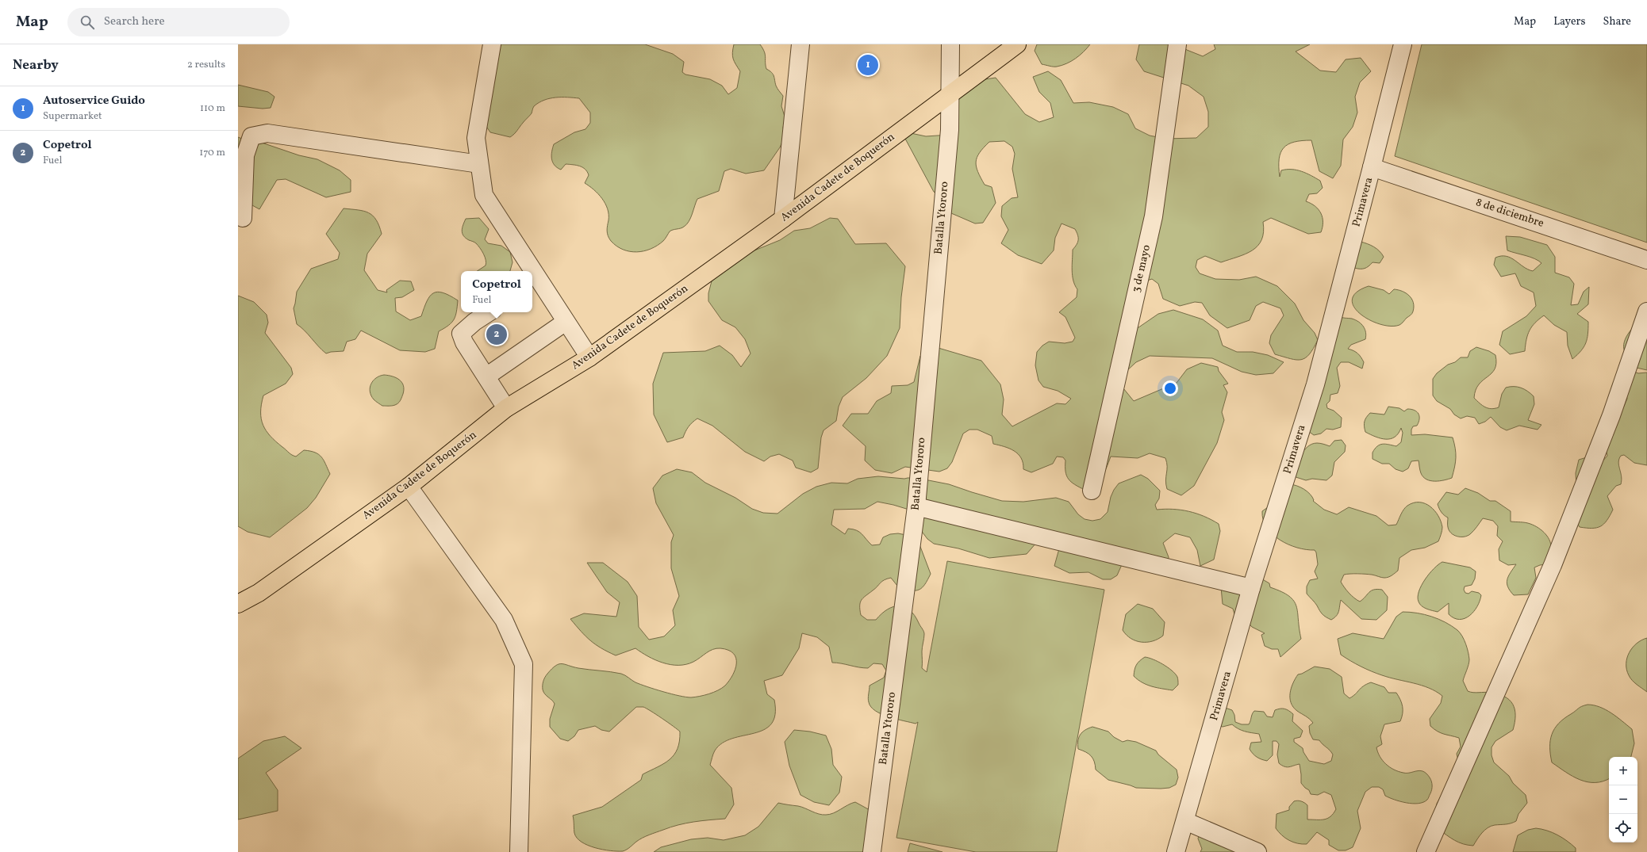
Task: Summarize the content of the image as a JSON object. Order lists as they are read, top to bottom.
{
  "streets": {
    "main road": ["Avenida Cadete de Boquerón"],
    "street": [
      "Primavera",
      "8 de diciembre",
      "Batalla Ytororo",
      "3 de mayo"
    ]
  },
  "crossings": [
    ["Avenida Cadete de Boquerón", "Batalla Ytororo"],
    ["Primavera", "8 de diciembre"]
  ],
  "page": {
    "header": "Map",
    "search": "Search here",
    "nav": ["Map", "Layers", "Share"],
    "heading": ["Nearby", "2 results"],
    "pins": ["1", "2"],
    "list": [
      {
        "mark": "1",
        "name": "Autoservice Guido",
        "note": "Supermarket",
        "value": "110 m"
      },
      {
        "mark": "2",
        "name": "Copetrol",
        "note": "Fuel",
        "value": "170 m"
      }
    ],
    "popup": ["Copetrol", "Fuel"],
    "map_buttons": ["+", "−"]
  }
}
